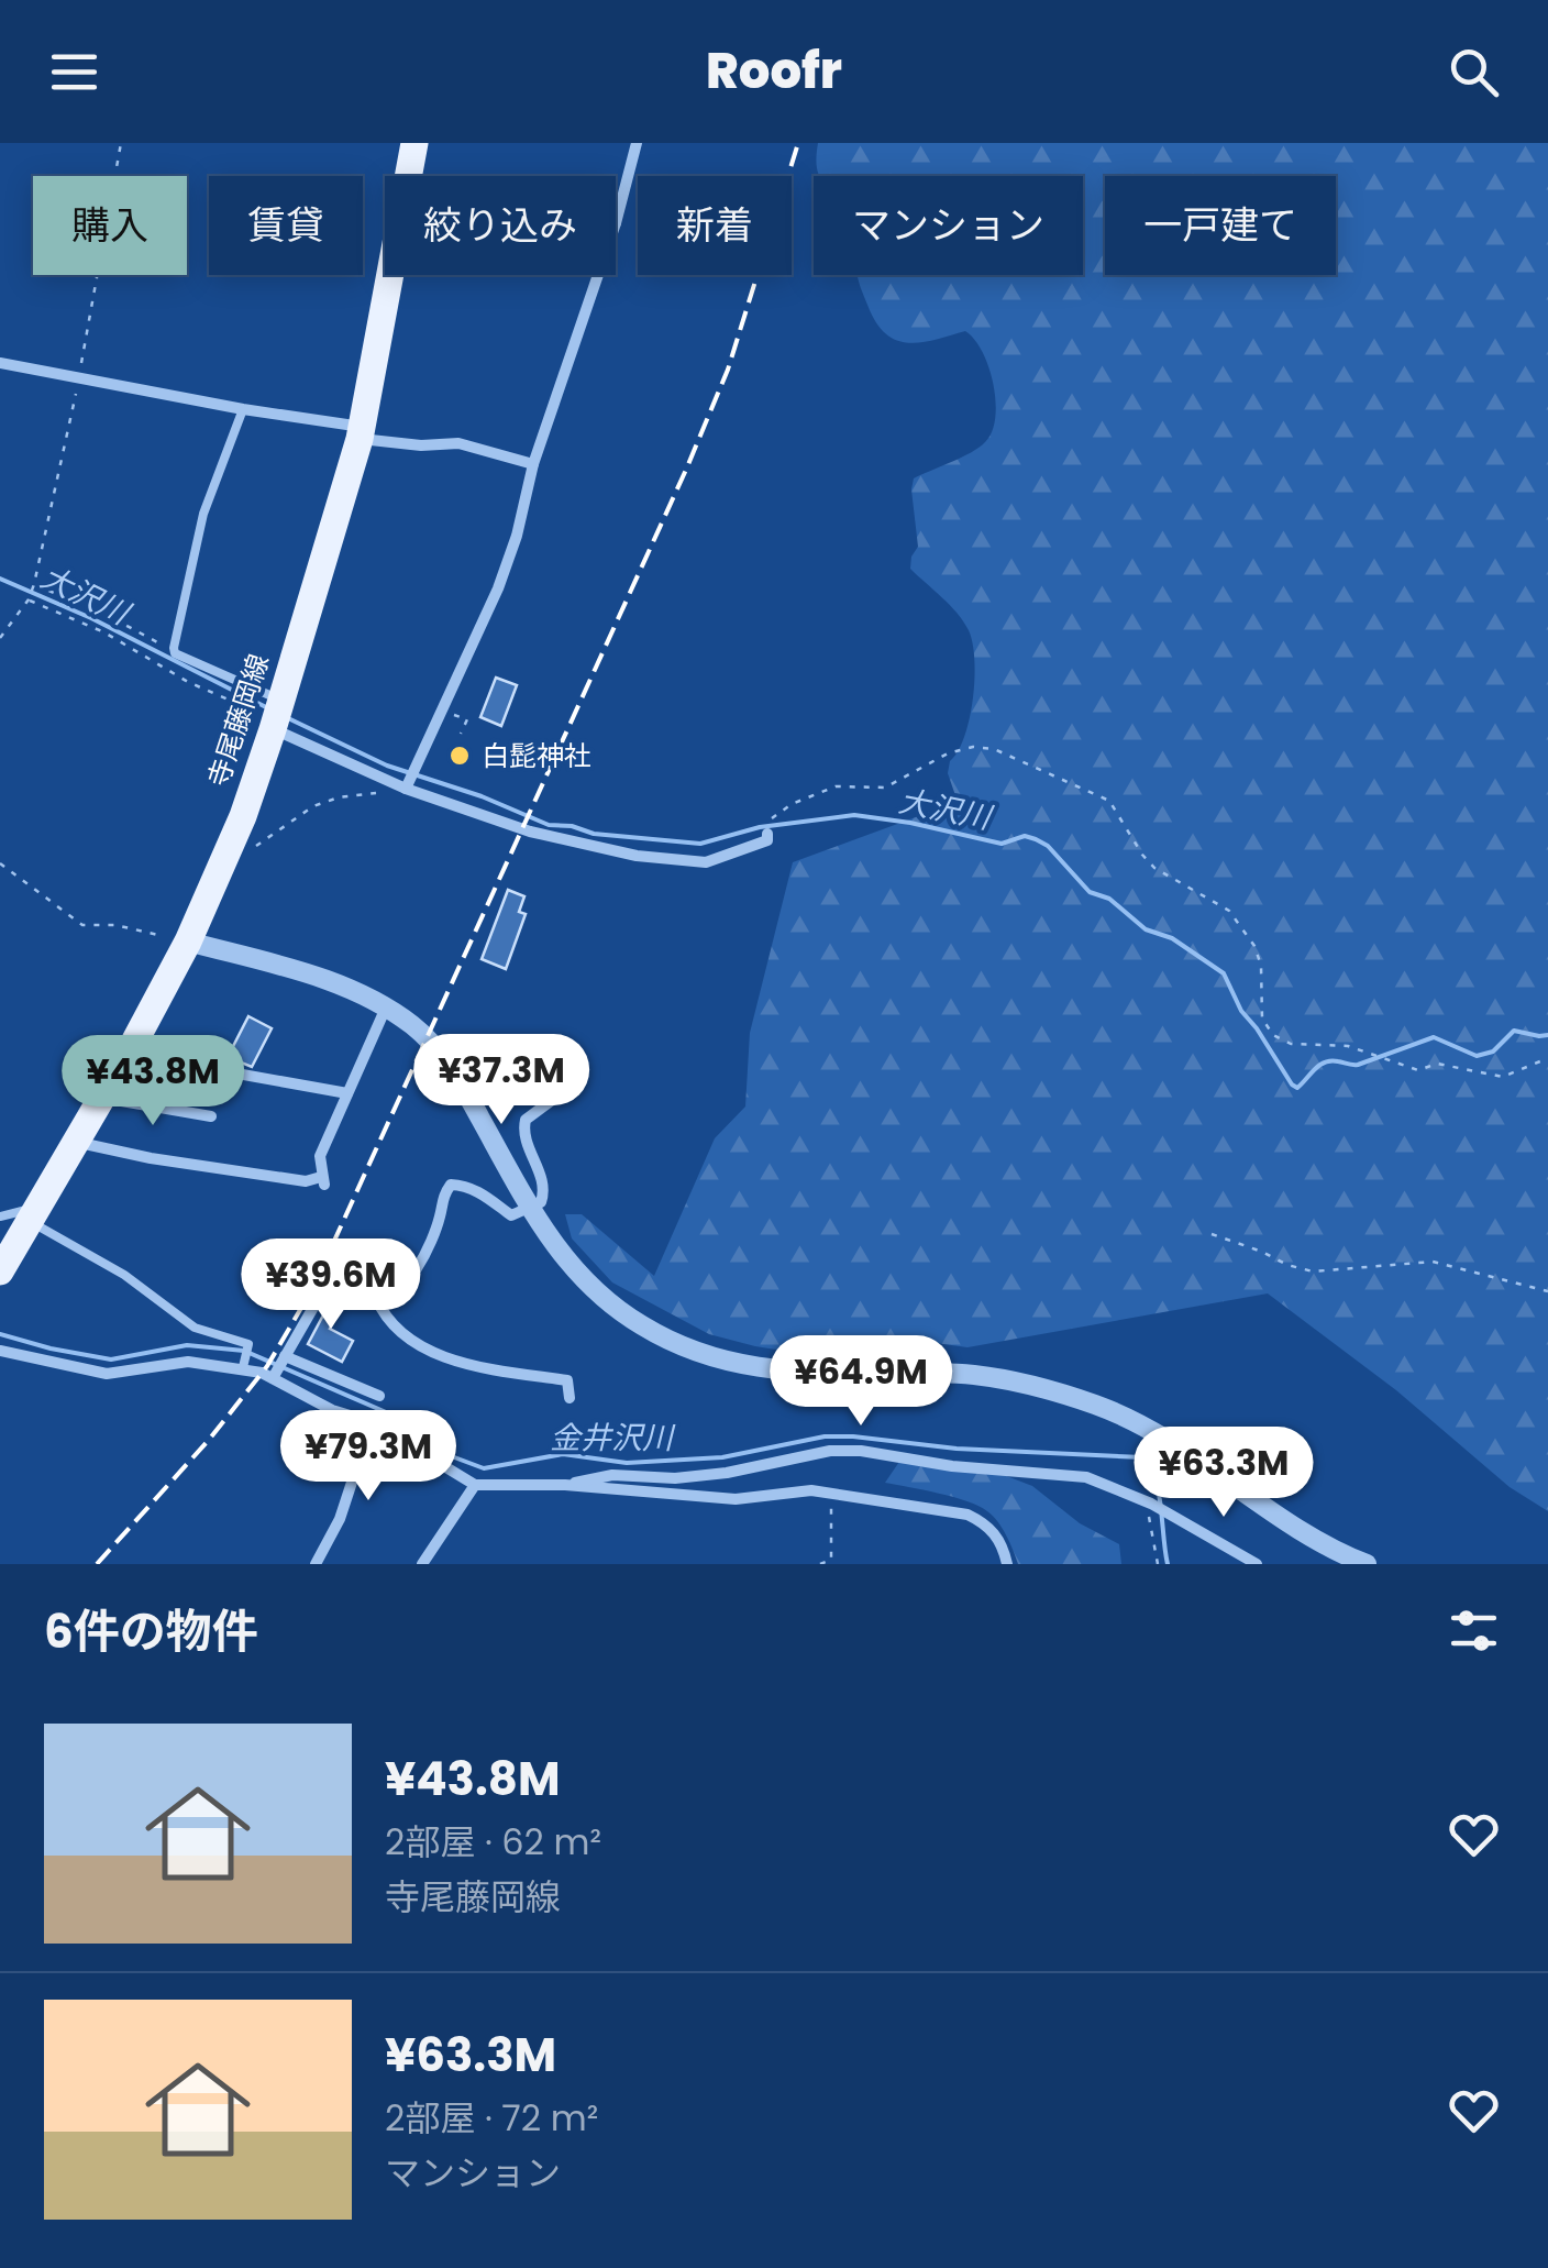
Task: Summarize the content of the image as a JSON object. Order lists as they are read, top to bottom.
{
  "streets": {
    "main road": ["寺尾藤岡線"]
  },
  "water": ["大沢川", "金井沢川"],
  "places": ["白髭神社"],
  "page": {
    "header": "Roofr",
    "chip": [
      "購入",
      "賃貸",
      "絞り込み",
      "新着",
      "マンション",
      "一戸建て"
    ],
    "price": [
      "¥37.3M",
      "¥43.8M",
      "¥39.6M",
      "¥64.9M",
      "¥79.3M",
      "¥63.3M"
    ],
    "heading": "6件の物件",
    "list": [
      {
        "name": "¥43.8M",
        "note": "2部屋 · 62 m² · 寺尾藤岡線"
      },
      {
        "name": "¥63.3M",
        "note": "2部屋 · 72 m² · マンション"
      }
    ]
  }
}
